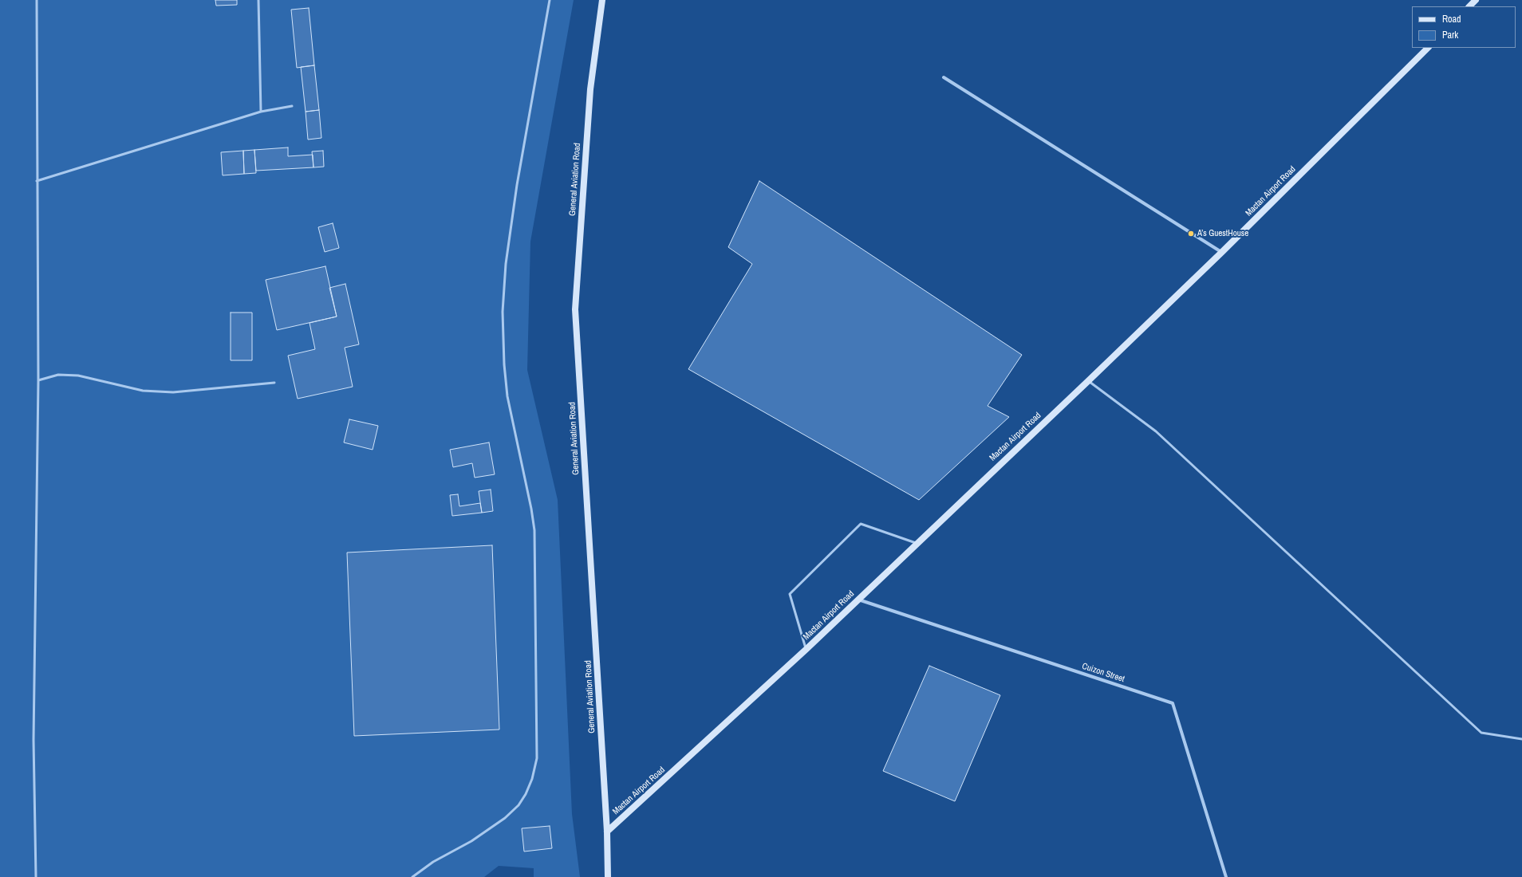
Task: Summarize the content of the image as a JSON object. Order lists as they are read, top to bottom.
{
  "streets": {
    "main road": ["General Aviation Road", "Mactan Airport Road"],
    "street": ["Cuizon Street"]
  },
  "crossings": [
    ["General Aviation Road", "Mactan Airport Road"],
    ["Mactan Airport Road", "Cuizon Street"]
  ],
  "places": ["A’s GuestHouse"],
  "legend": ["Road", "Park"]
}
